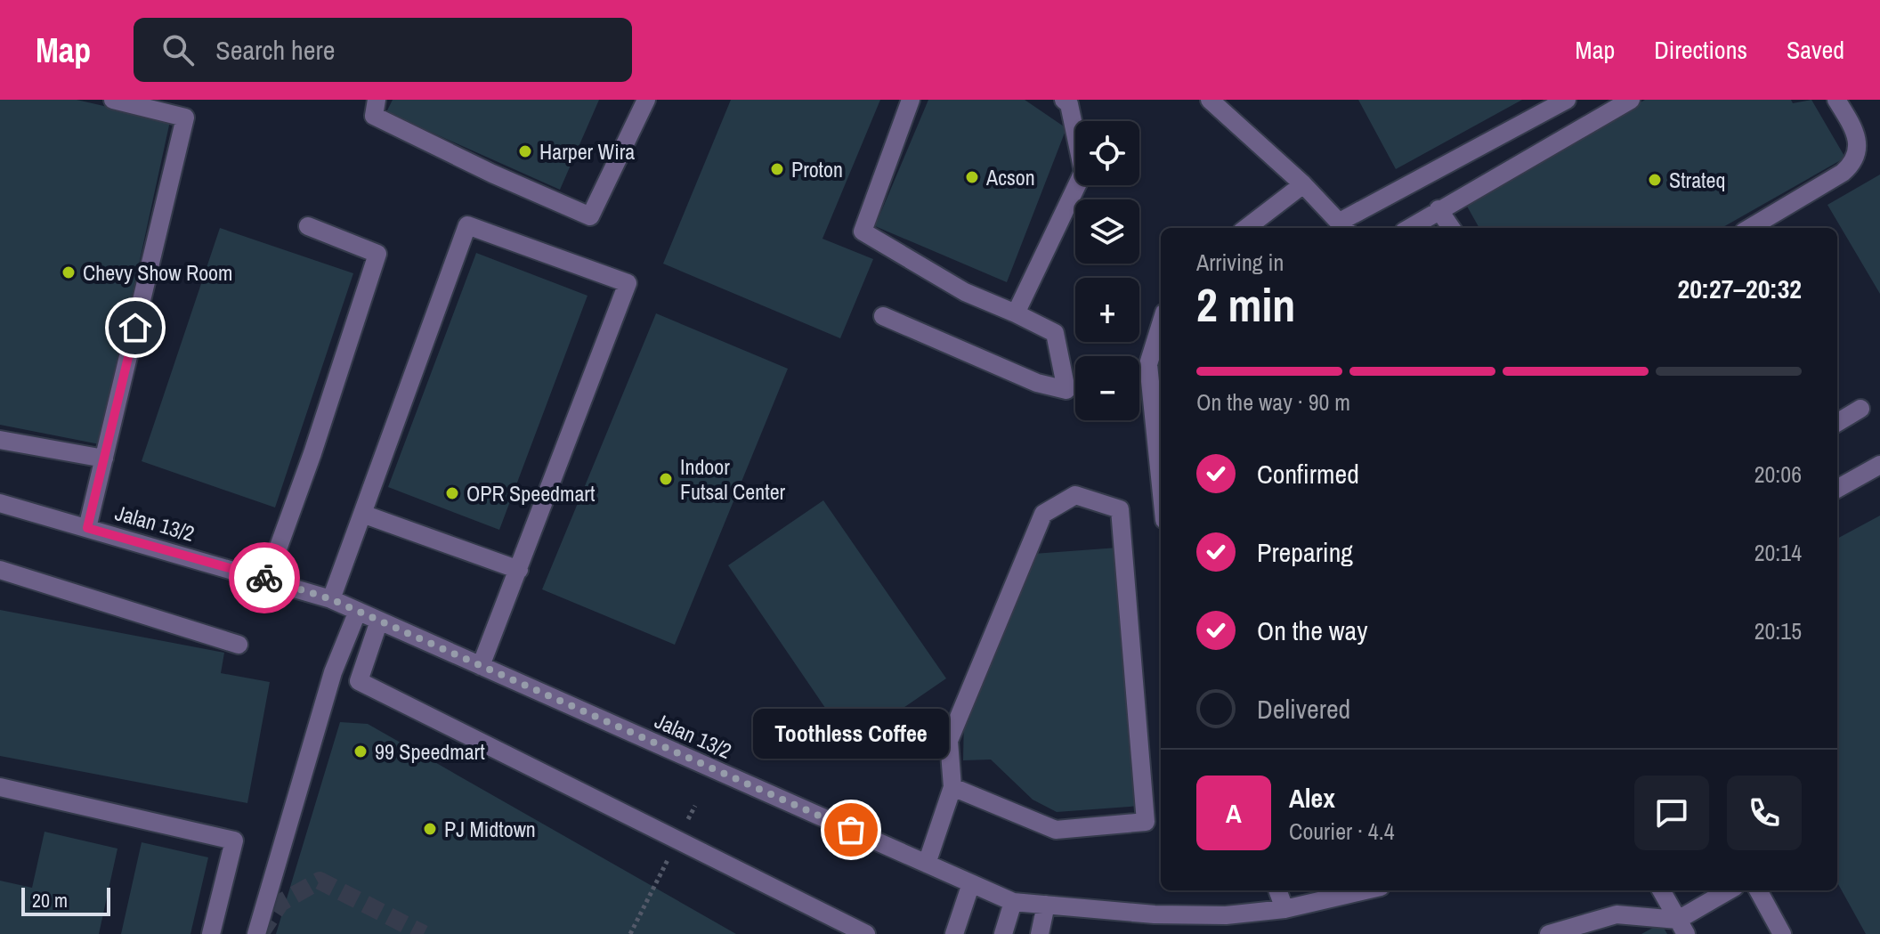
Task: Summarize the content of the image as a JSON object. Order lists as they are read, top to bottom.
{
  "streets": {
    "street": ["Jalan 13/2"]
  },
  "places": [
    "Harper Wira",
    "Proton",
    "Acson",
    "Strateq",
    "Chevy Show Room",
    "Indoor Futsal Center",
    "OPR Speedmart",
    "99 Speedmart",
    "PJ Midtown",
    "Toothless Coffee"
  ],
  "scale_bar": "20 m",
  "page": {
    "header": "Map",
    "search": "Search here",
    "nav": ["Map", "Directions", "Saved"],
    "map_buttons": ["+", "−"],
    "heading": ["2 min", "Arriving in", "20:27–20:32"],
    "panel": ["Alex", "Courier · 4.4"],
    "bar": "On the way · 90 m",
    "list": [
      ["Confirmed", "20:06"],
      ["Preparing", "20:14"],
      ["On the way", "20:15"],
      "Delivered"
    ],
    "bubble": "Toothless Coffee",
    "round": "A",
    "scale": "20 m"
  }
}
